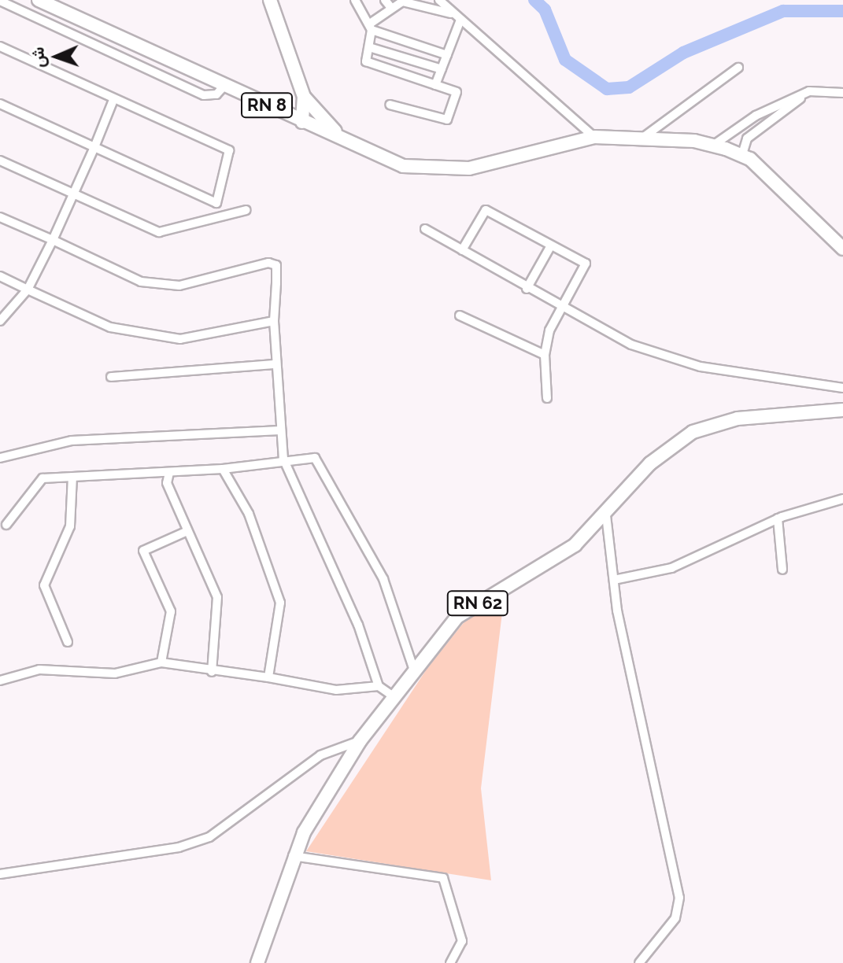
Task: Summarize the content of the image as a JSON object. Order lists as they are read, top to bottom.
{
  "streets": {
    "main road": ["RN 8", "RN 62"]
  },
  "north": "left"
}
